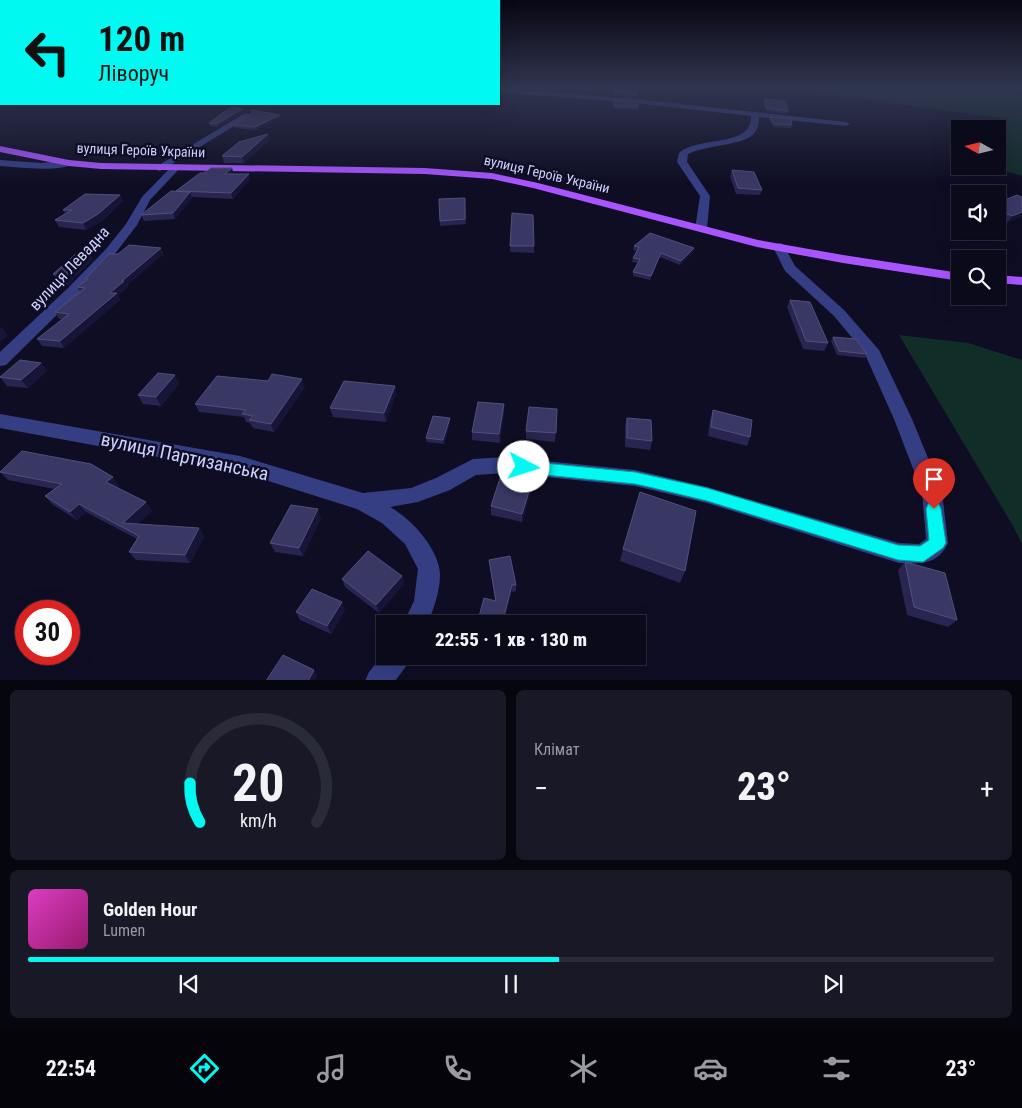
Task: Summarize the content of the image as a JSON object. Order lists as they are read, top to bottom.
{
  "streets": {
    "main road": ["вулиця Героїв України"],
    "street": ["вулиця Левадна", "вулиця Партизанська"]
  },
  "crossings": [
    ["вулиця Героїв України", "вулиця Левадна"]
  ],
  "north": "left",
  "page": {
    "turn": ["120 m", "Ліворуч"],
    "limit": "30",
    "trip": "22:55 · 1 хв · 130 m",
    "tile": "Клімат",
    "heat": ["−", "23°", "+"],
    "song": ["Golden Hour", "Lumen"],
    "tabs": ["22:54", "23°"],
    "gauge": ["20", "km/h"]
  }
}
